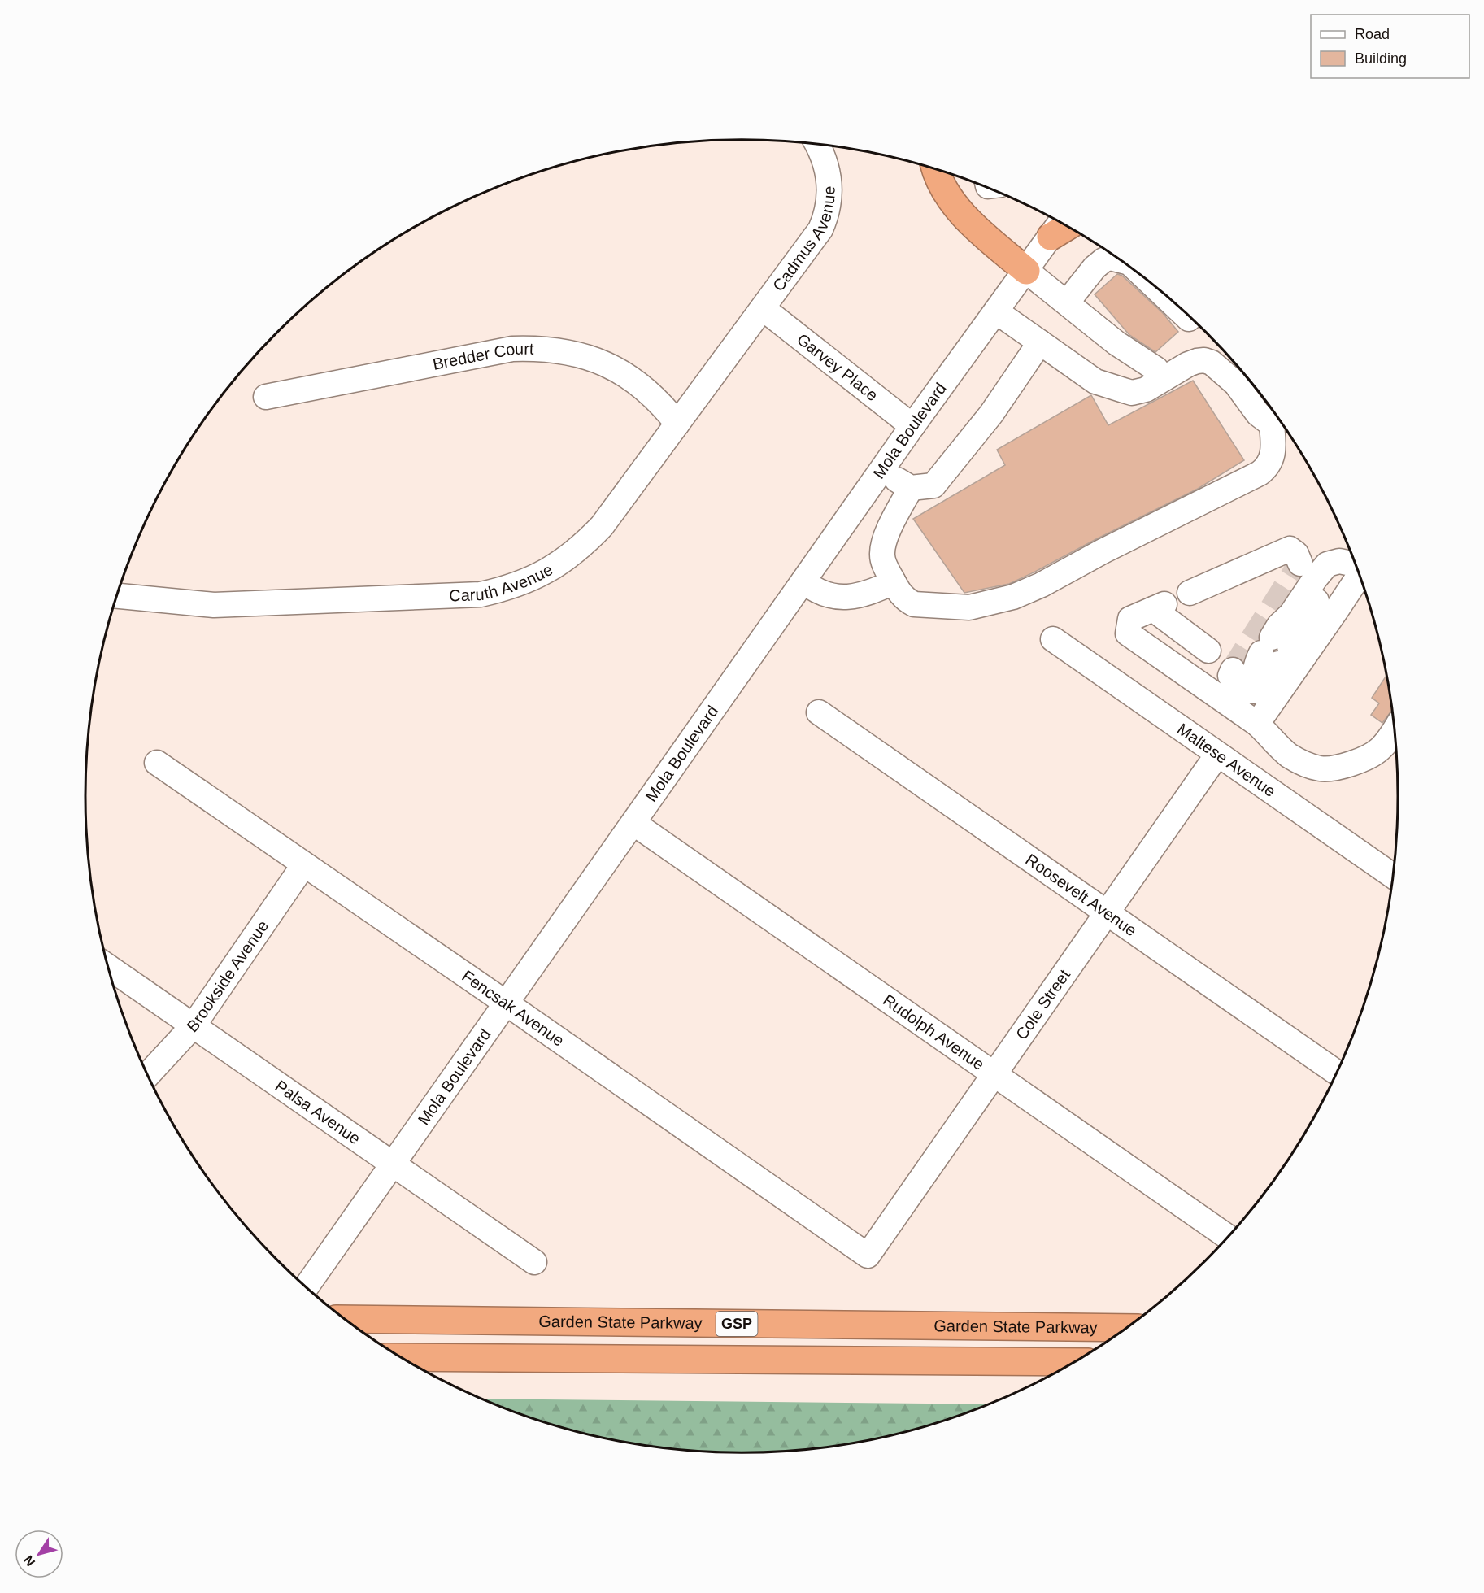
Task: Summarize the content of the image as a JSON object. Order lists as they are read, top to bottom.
{
  "streets": {
    "highway": ["Garden State Parkway", "GSP"],
    "street": [
      "Cadmus Avenue",
      "Bredder Court",
      "Garvey Place",
      "Mola Boulevard",
      "Caruth Avenue",
      "Maltese Avenue",
      "Roosevelt Avenue",
      "Brookside Avenue",
      "Cole Street",
      "Fencsak Avenue",
      "Rudolph Avenue",
      "Palsa Avenue"
    ]
  },
  "crossings": [
    ["Cadmus Avenue", "Garvey Place"],
    ["Cadmus Avenue", "Caruth Avenue"],
    ["Bredder Court", "Caruth Avenue"],
    ["Garvey Place", "Mola Boulevard"],
    ["Garvey Place", "Caruth Avenue"],
    ["Mola Boulevard", "Fencsak Avenue"],
    ["Mola Boulevard", "Rudolph Avenue"],
    ["Mola Boulevard", "Palsa Avenue"],
    ["Maltese Avenue", "Cole Street"],
    ["Roosevelt Avenue", "Cole Street"],
    ["Brookside Avenue", "Fencsak Avenue"],
    ["Brookside Avenue", "Palsa Avenue"],
    ["Cole Street", "Fencsak Avenue"],
    ["Cole Street", "Rudolph Avenue"]
  ],
  "legend": ["Road", "Building"],
  "north": "bottom left"
}
